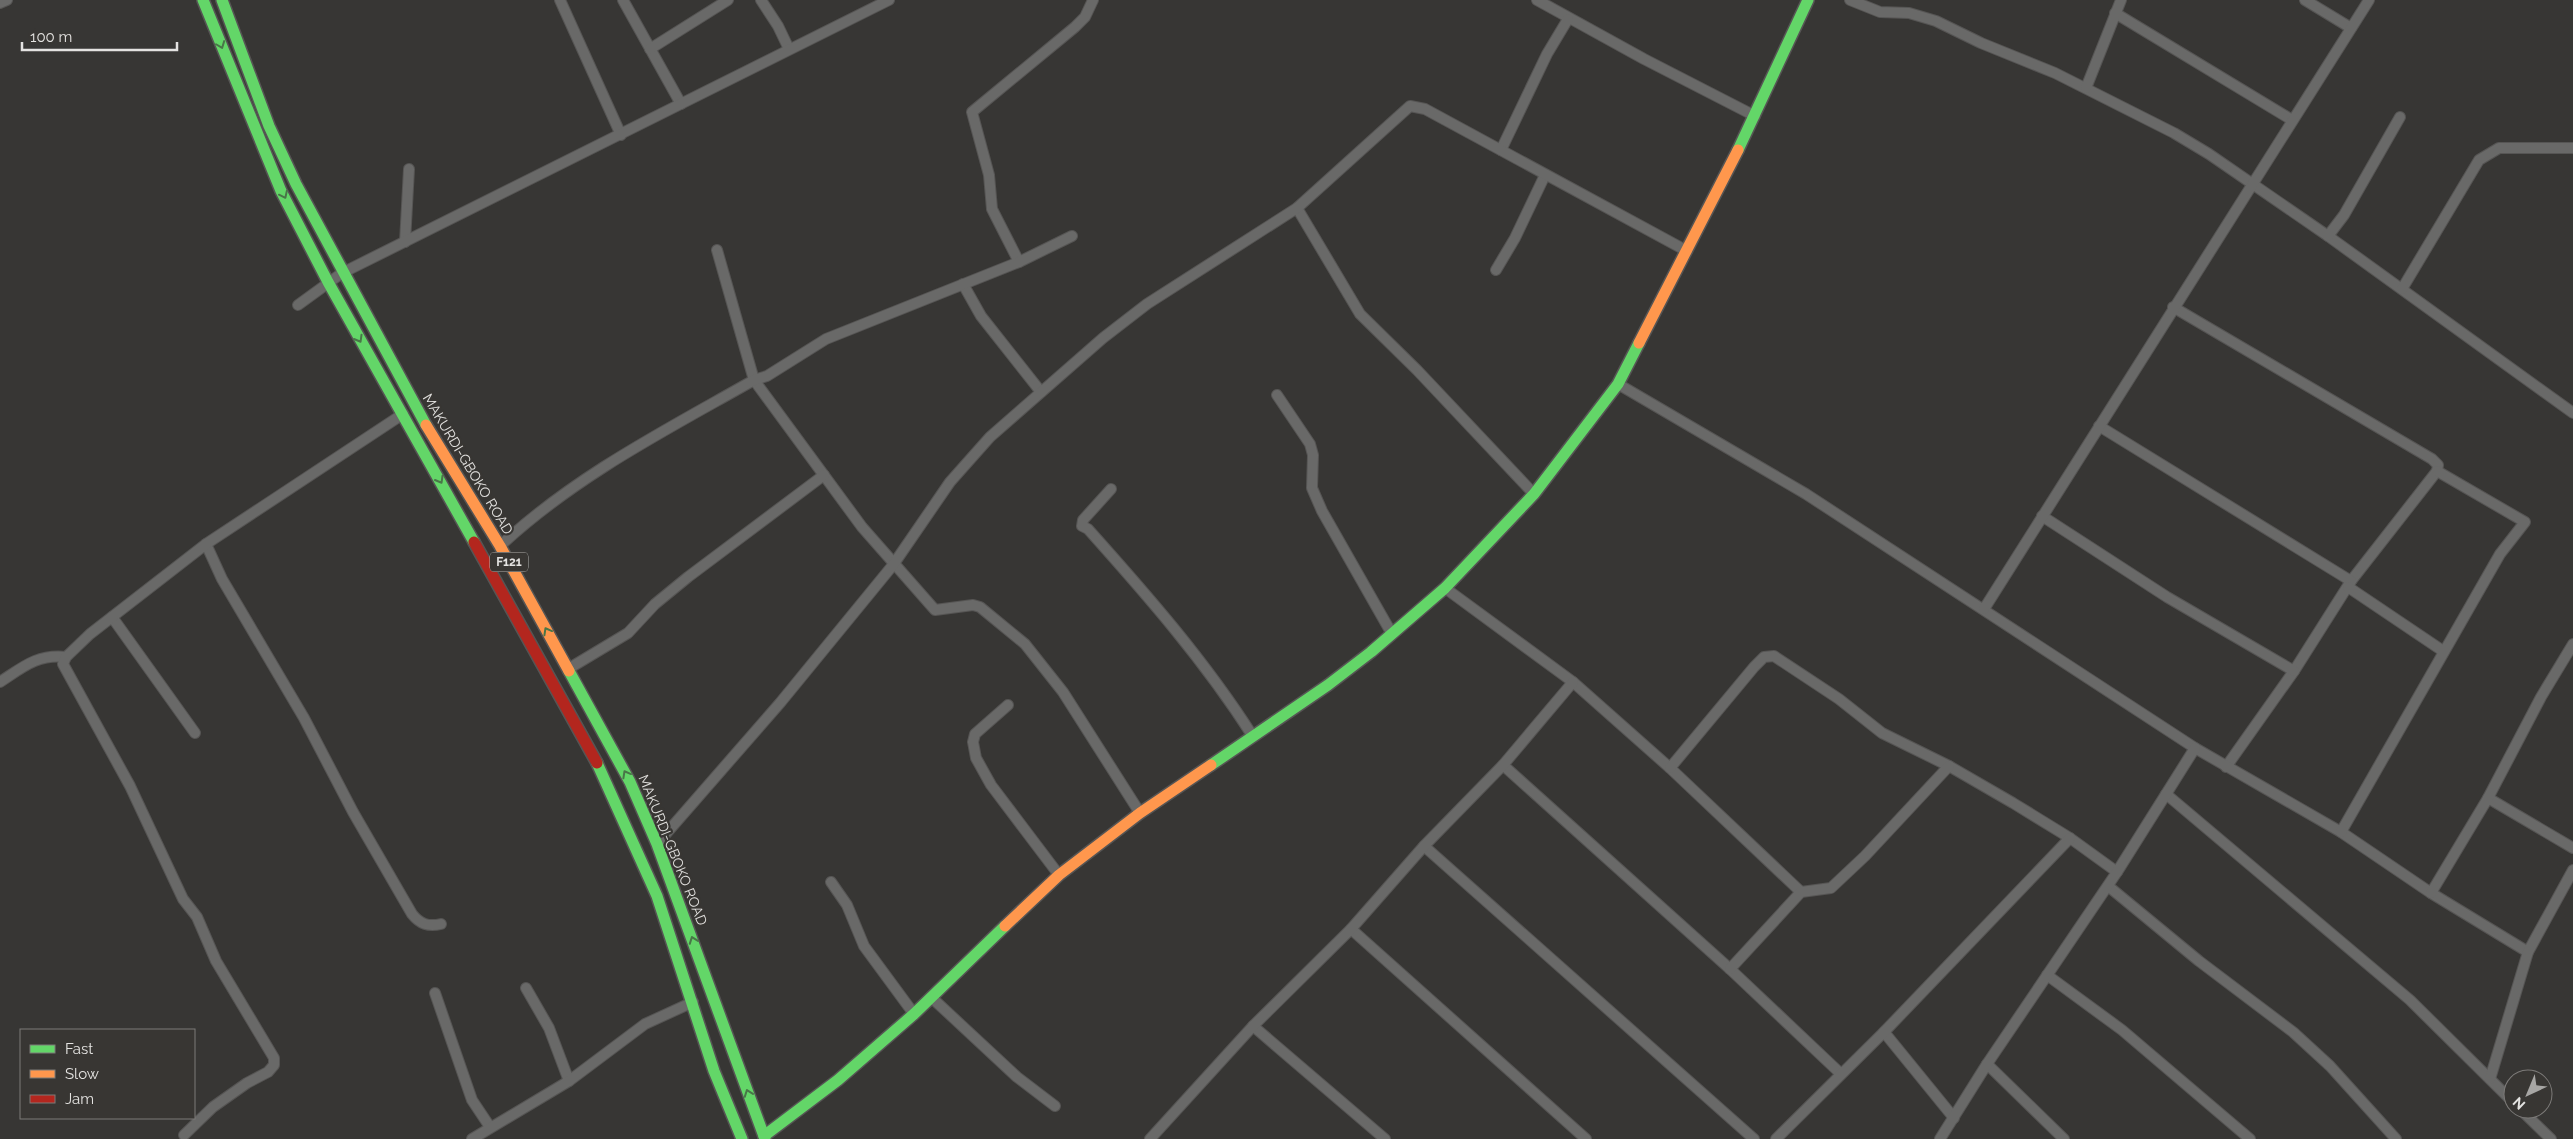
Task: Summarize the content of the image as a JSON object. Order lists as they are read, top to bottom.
{
  "streets": {
    "main road": ["MAKURDI-GBOKO ROAD", "F121"]
  },
  "legend": ["Fast", "Slow", "Jam"],
  "scale_bar": "100 m",
  "north": "bottom left"
}
